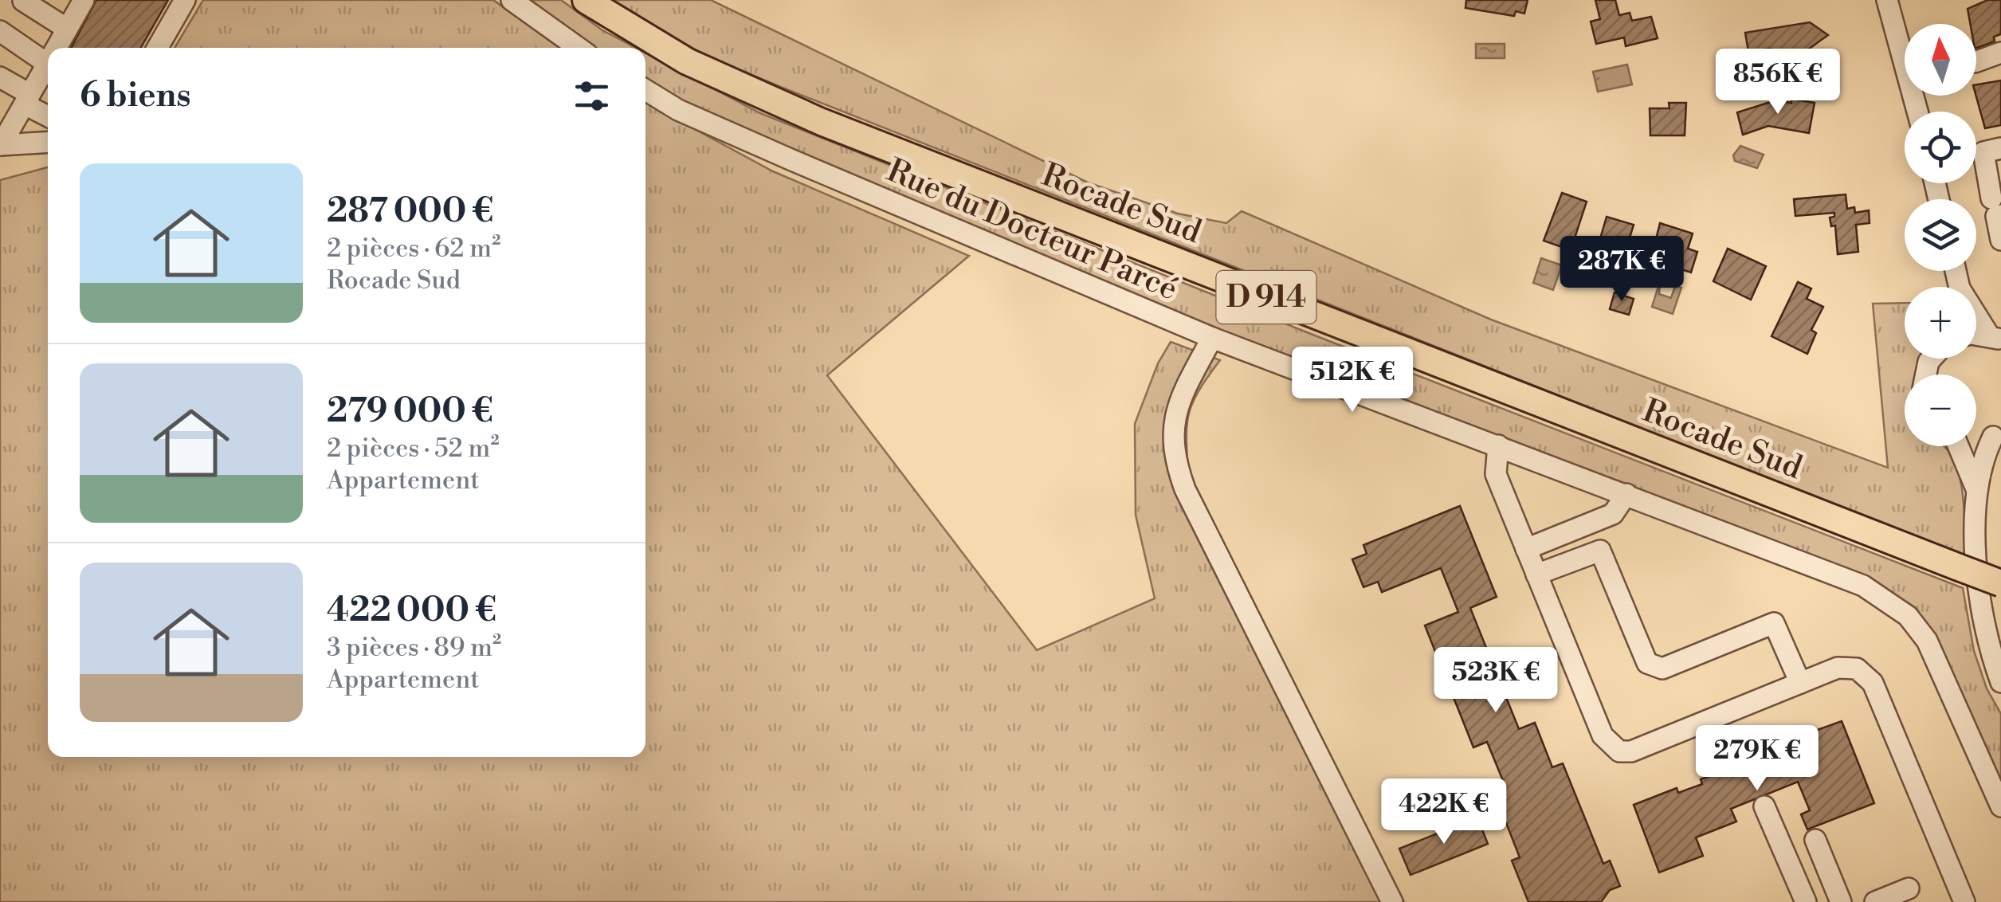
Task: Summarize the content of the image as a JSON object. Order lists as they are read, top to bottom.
{
  "streets": {
    "main road": ["Rocade Sud", "D 914"],
    "street": ["Rue du Docteur Parcé"]
  },
  "north": "top",
  "page": {
    "map_buttons": ["+", "−"],
    "heading": "6 biens",
    "price": [
      "856K €",
      "287K €",
      "512K €",
      "523K €",
      "279K €",
      "422K €"
    ],
    "list": [
      {
        "name": "287 000 €",
        "note": "2 pièces · 62 m² · Rocade Sud"
      },
      {
        "name": "279 000 €",
        "note": "2 pièces · 52 m² · Appartement"
      },
      {
        "name": "422 000 €",
        "note": "3 pièces · 89 m² · Appartement"
      }
    ]
  }
}
